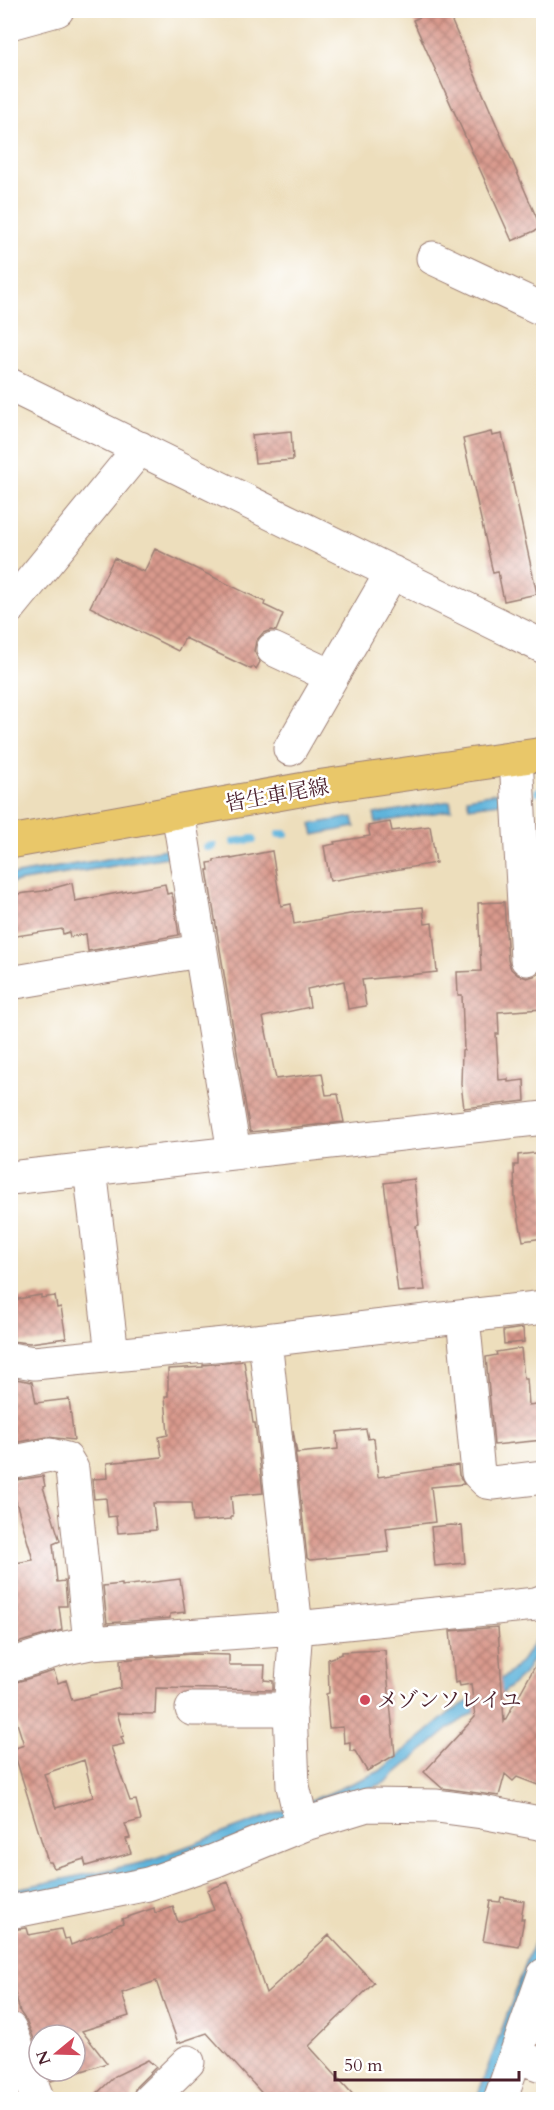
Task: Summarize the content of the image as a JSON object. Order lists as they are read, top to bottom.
{
  "streets": {
    "main road": ["皆生車尾線"]
  },
  "places": ["メゾンソレイユ"],
  "scale_bar": "50 m",
  "north": "left"
}
